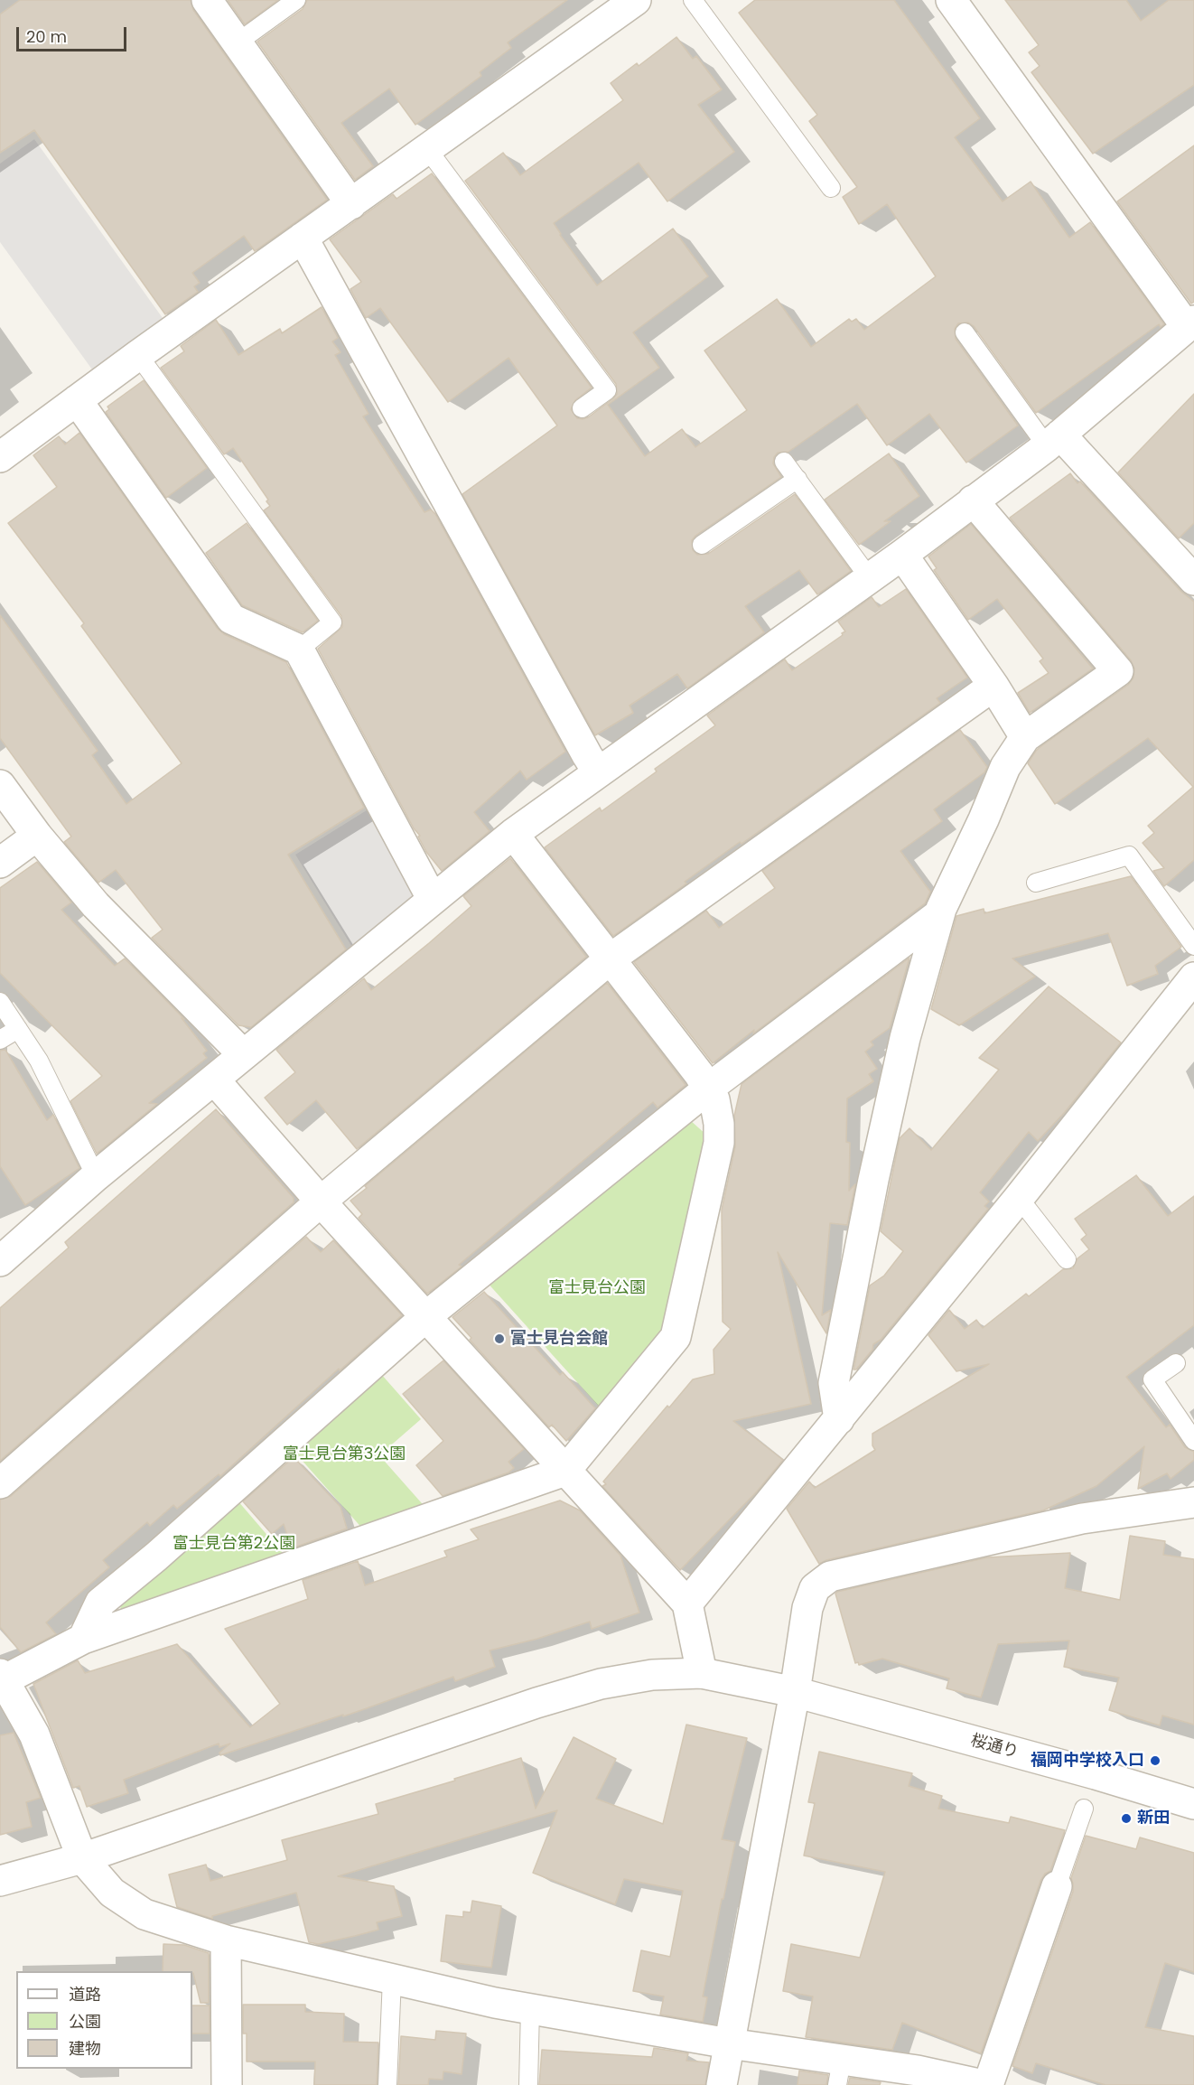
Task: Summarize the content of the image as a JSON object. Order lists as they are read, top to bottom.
{
  "streets": {
    "street": ["桜通り"]
  },
  "parks": ["富士見台公園", "富士見台第3公園", "富士見台第2公園"],
  "places": ["富士見台会館", "福岡中学校入口", "新田"],
  "legend": ["道路", "公園", "建物"],
  "scale_bar": "20 m"
}
